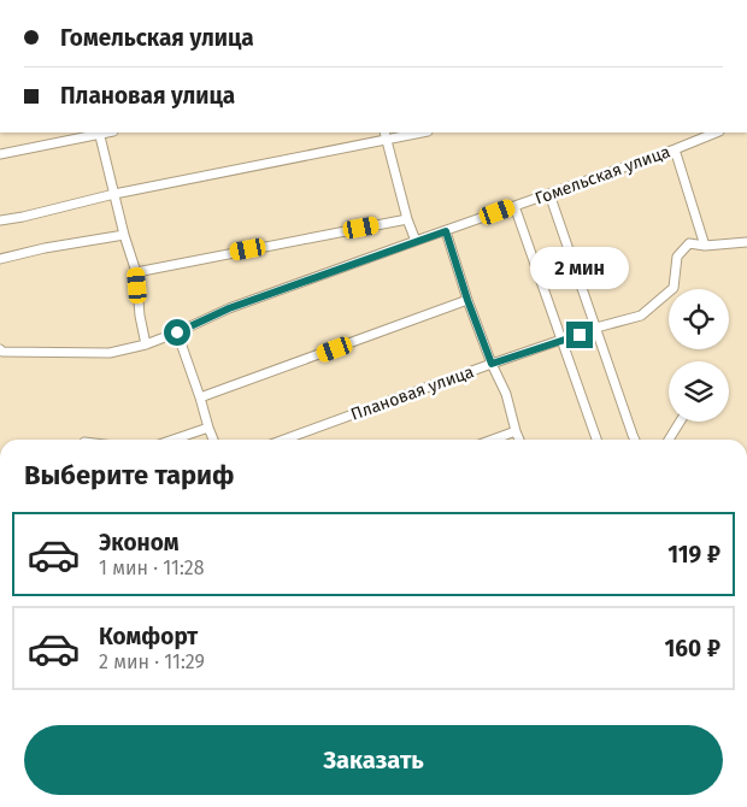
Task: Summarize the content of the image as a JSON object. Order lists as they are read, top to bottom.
{
  "streets": {
    "street": ["Гомельская улица", "Плановая улица"]
  },
  "page": {
    "banner": ["Гомельская улица", "Плановая улица"],
    "bubble": "2 мин",
    "heading": "Выберите тариф",
    "list": [
      {
        "name": "Эконом",
        "note": "1 мин · 11:28",
        "value": "119 ₽"
      },
      {
        "name": "Комфорт",
        "note": "2 мин · 11:29",
        "value": "160 ₽"
      }
    ],
    "buttons": "Заказать"
  }
}
